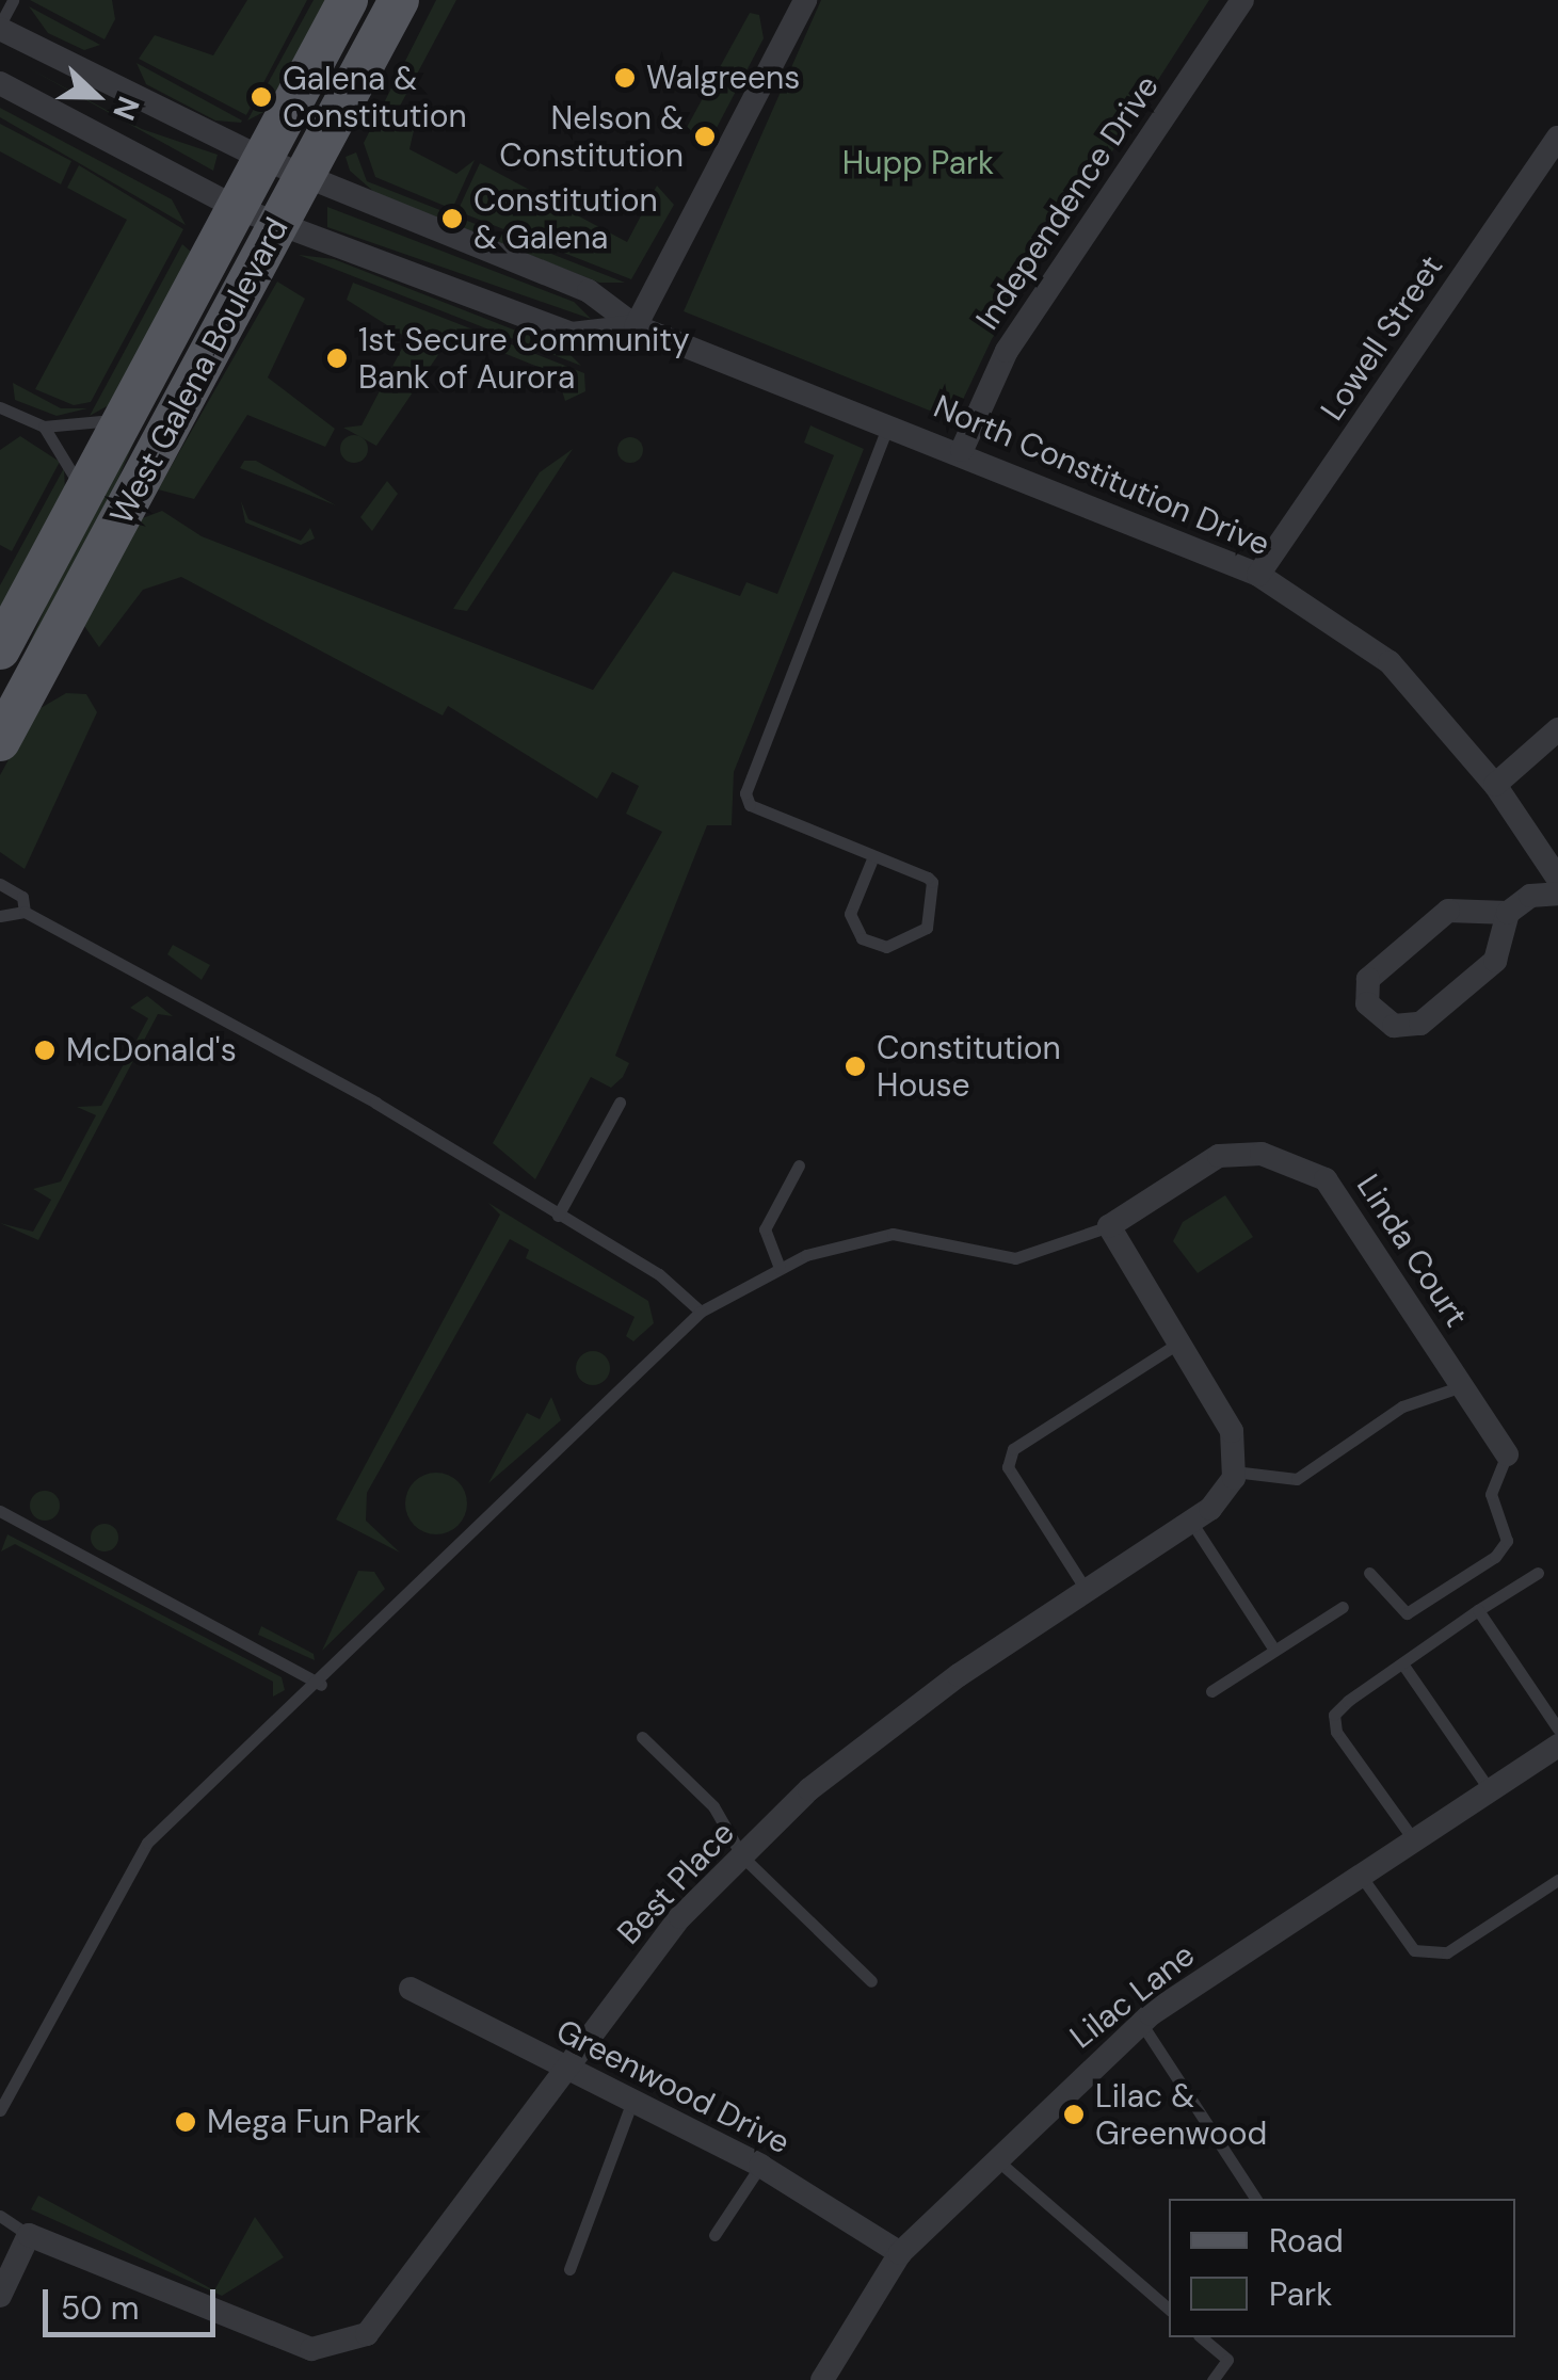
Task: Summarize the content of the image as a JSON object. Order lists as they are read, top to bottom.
{
  "streets": {
    "main road": ["West Galena Boulevard"],
    "street": [
      "Independence Drive",
      "Lowell Street",
      "North Constitution Drive",
      "Linda Court",
      "Best Place",
      "Lilac Lane",
      "Greenwood Drive"
    ]
  },
  "crossings": [
    ["Independence Drive", "North Constitution Drive"],
    ["Lowell Street", "North Constitution Drive"],
    ["West Galena Boulevard", "North Constitution Drive"],
    ["Best Place", "Greenwood Drive"],
    ["Lilac Lane", "Greenwood Drive"]
  ],
  "parks": ["Hupp Park"],
  "places": [
    "Walgreens",
    "Galena & Constitution",
    "Nelson & Constitution",
    "Constitution & Galena",
    "1st Secure Community Bank of Aurora",
    "McDonald's",
    "Constitution House",
    "Lilac & Greenwood",
    "Mega Fun Park"
  ],
  "legend": ["Road", "Park"],
  "scale_bar": "50 m",
  "north": "right"
}
